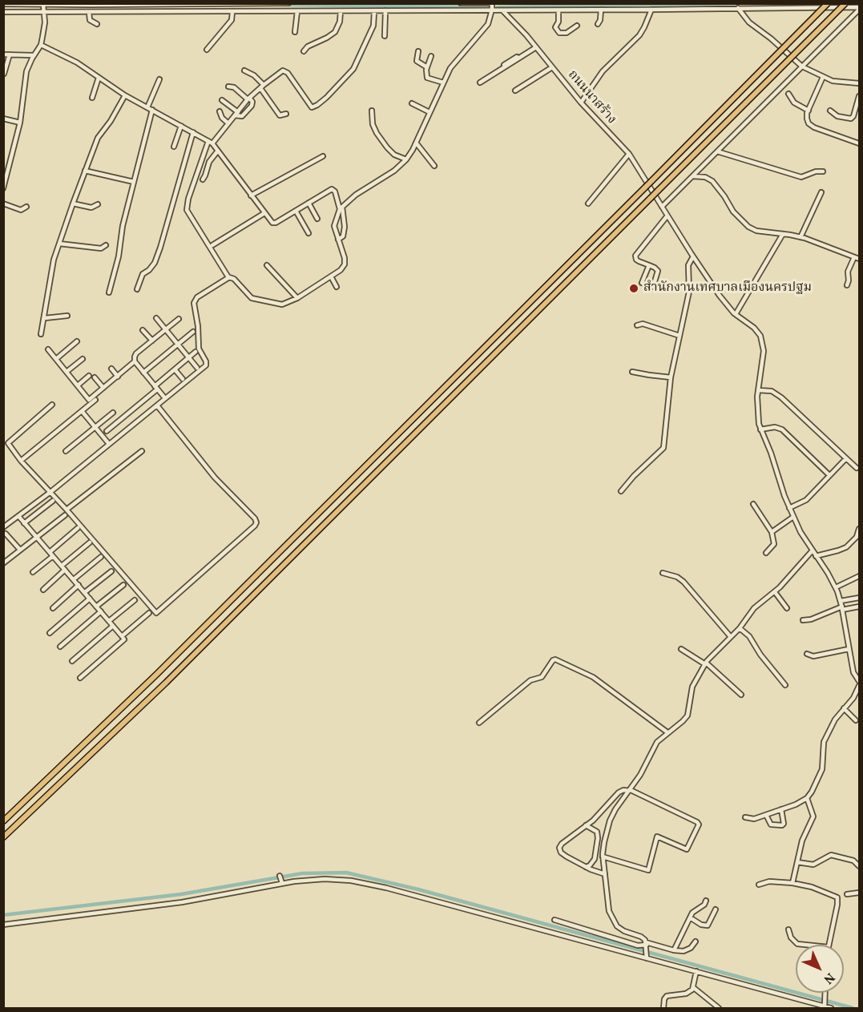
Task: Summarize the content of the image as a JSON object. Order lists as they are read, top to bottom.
{
  "streets": {
    "street": ["ถนนนาสร้าง"]
  },
  "places": ["สำนักงานเทศบาลเมืองนครปฐม"],
  "north": "bottom right"
}
